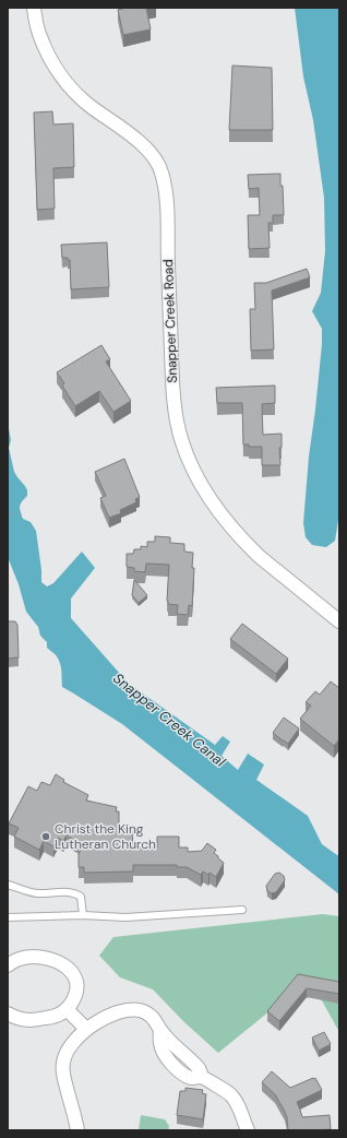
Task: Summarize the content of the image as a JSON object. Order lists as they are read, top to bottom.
{
  "streets": {
    "street": ["Snapper Creek Road"]
  },
  "water": ["Snapper Creek Canal"],
  "places": ["Christ the King Lutheran Church"]
}
